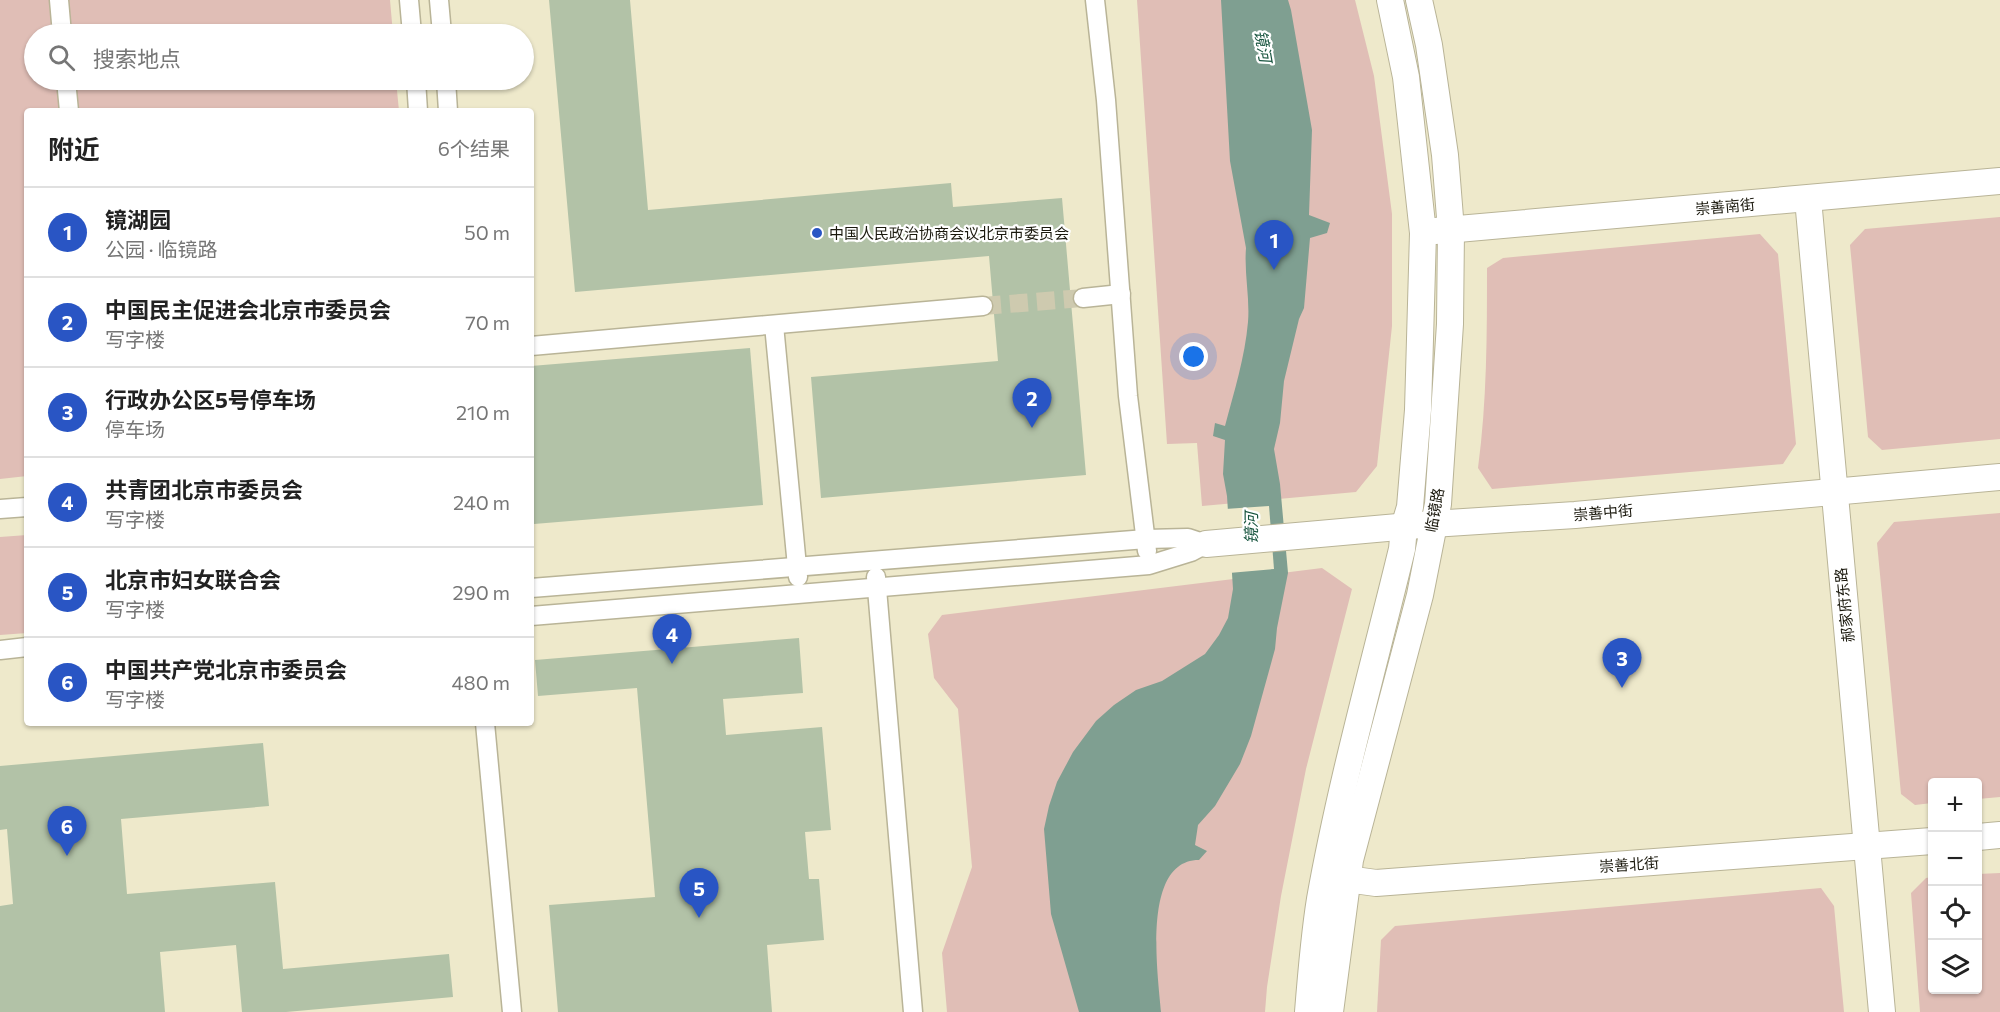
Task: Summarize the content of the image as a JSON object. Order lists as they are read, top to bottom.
{
  "streets": {
    "street": [
      "崇善南街",
      "临镜路",
      "崇善中街",
      "郝家府东路",
      "崇善北街"
    ]
  },
  "crossings": [
    ["崇善南街", "临镜路"],
    ["崇善南街", "郝家府东路"],
    ["临镜路", "崇善中街"],
    ["临镜路", "崇善北街"],
    ["崇善中街", "郝家府东路"],
    ["郝家府东路", "崇善北街"]
  ],
  "water": ["镜河"],
  "places": ["中国人民政治协商会议北京市委员会"],
  "page": {
    "search": "搜索地点",
    "heading": ["附近", "6个结果"],
    "list": [
      {
        "mark": "1",
        "name": "镜湖园",
        "note": "公园 · 临镜路",
        "value": "50 m"
      },
      {
        "mark": "2",
        "name": "中国民主促进会北京市委员会",
        "note": "写字楼",
        "value": "70 m"
      },
      {
        "mark": "3",
        "name": "行政办公区5号停车场",
        "note": "停车场",
        "value": "210 m"
      },
      {
        "mark": "4",
        "name": "共青团北京市委员会",
        "note": "写字楼",
        "value": "240 m"
      },
      {
        "mark": "5",
        "name": "北京市妇女联合会",
        "note": "写字楼",
        "value": "290 m"
      },
      {
        "mark": "6",
        "name": "中国共产党北京市委员会",
        "note": "写字楼",
        "value": "480 m"
      }
    ],
    "pins": [
      "1",
      "2",
      "4",
      "3",
      "6",
      "5"
    ],
    "map_buttons": ["+", "−"]
  }
}
